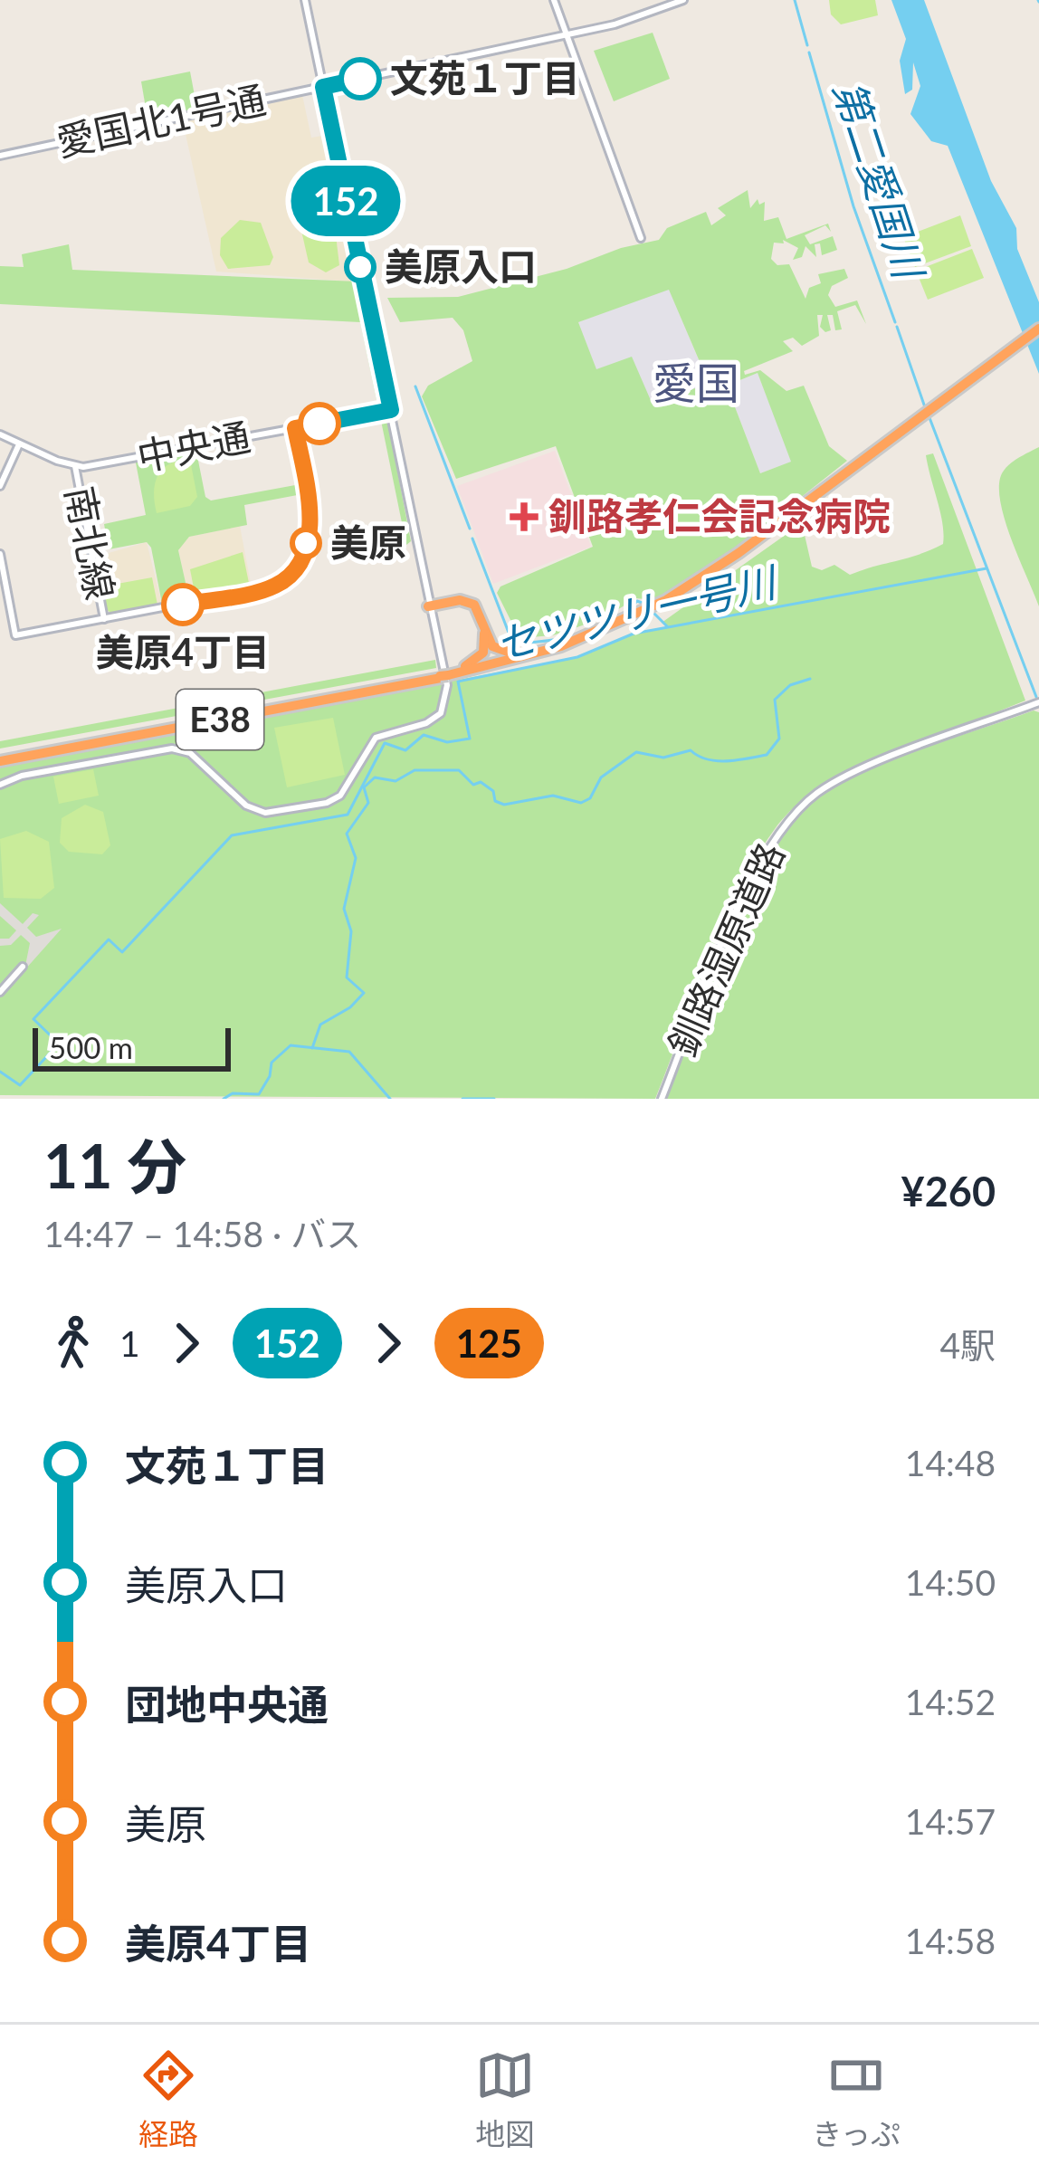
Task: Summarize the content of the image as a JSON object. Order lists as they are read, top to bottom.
{
  "streets": {
    "highway": ["E38"],
    "street": [
      "愛国北1号通",
      "中央通",
      "南北線",
      "釧路湿原道路"
    ]
  },
  "crossings": [
    ["中央通", "南北線"]
  ],
  "districts": ["愛国"],
  "water": ["第二愛国川", "セツツリ一号川"],
  "places": {
    "other": [
      "文苑１丁目",
      "美原入口",
      "美原",
      "美原4丁目"
    ],
    "health": ["釧路孝仁会記念病院"]
  },
  "lines": ["bus line 152", "bus line 125"],
  "scale_bar": "500 m",
  "page": {
    "on_map": "152",
    "scale": "500 m",
    "heading": ["11 分", "14:47 – 14:58 · バス", "¥260"],
    "legs": [
      "1",
      "152",
      "125",
      "4駅"
    ],
    "list": [
      {
        "name": "文苑１丁目",
        "value": "14:48"
      },
      {
        "name": "美原入口",
        "value": "14:50"
      },
      {
        "name": "団地中央通",
        "value": "14:52"
      },
      {
        "name": "美原",
        "value": "14:57"
      },
      {
        "name": "美原4丁目",
        "value": "14:58"
      }
    ],
    "tabs": ["経路", "地図", "きっぷ"]
  }
}
